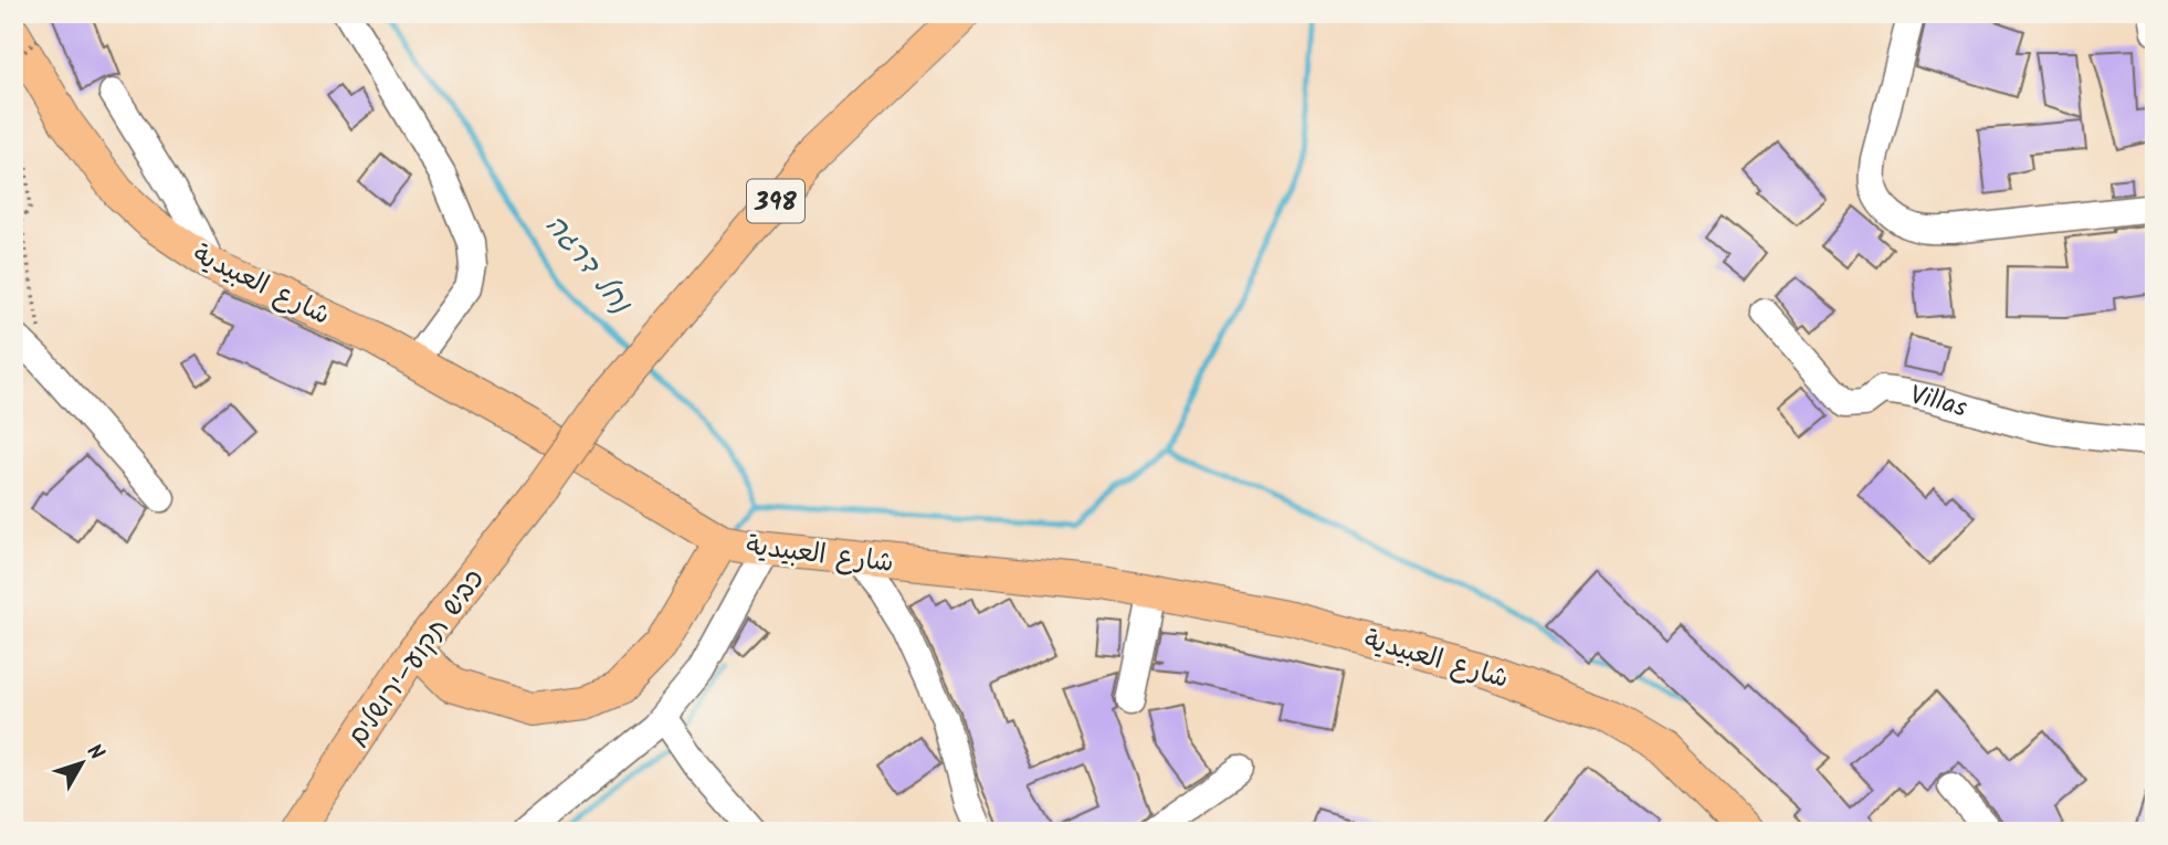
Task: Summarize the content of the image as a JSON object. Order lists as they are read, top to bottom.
{
  "streets": {
    "main road": ["398", "شارع العبيدية", "כביש תקוע–ירושלים"],
    "street": ["Villas"]
  },
  "water": ["נחל דרגה"],
  "north": "top right"
}
